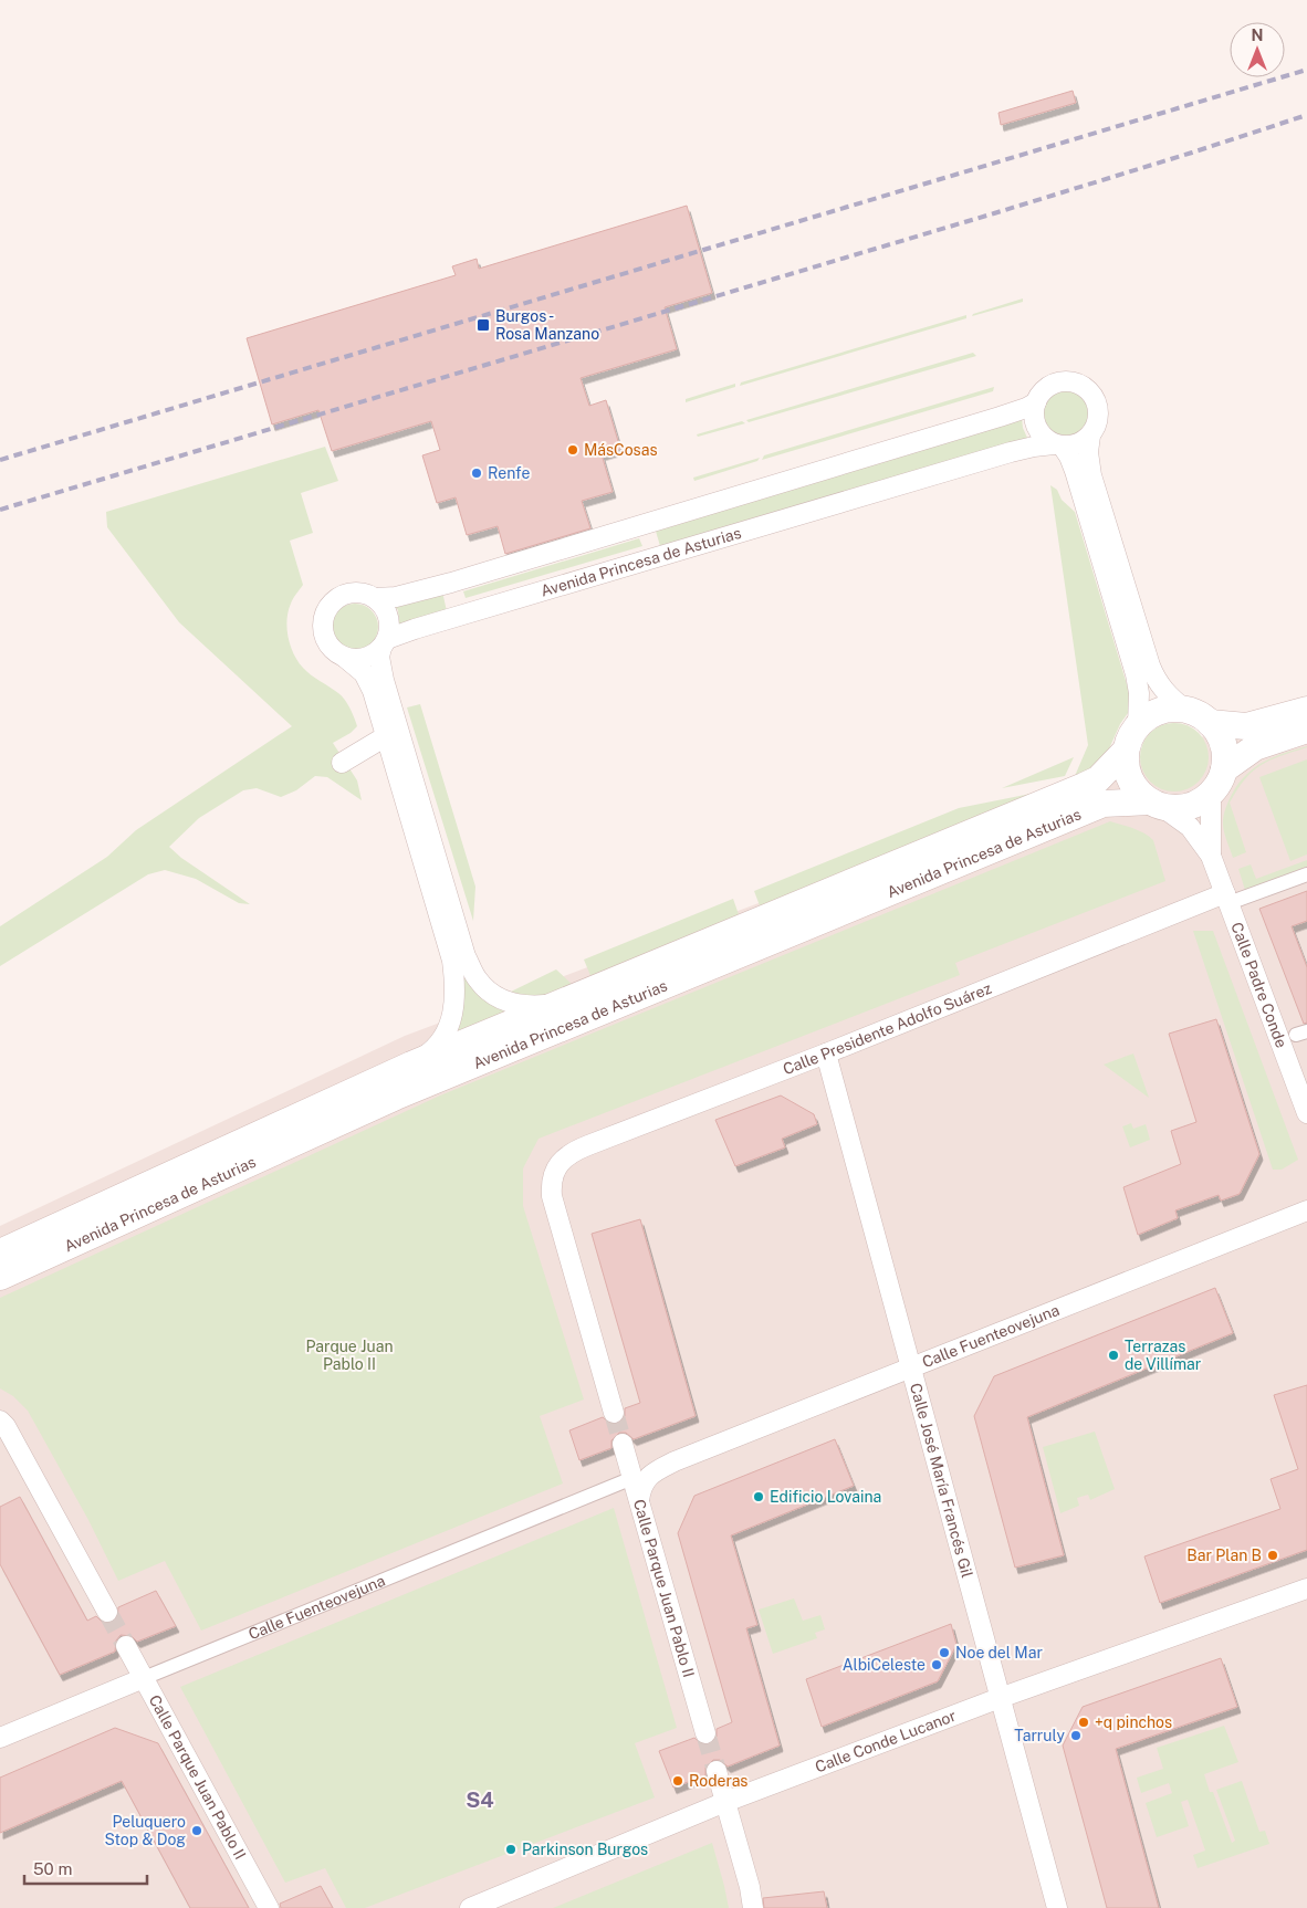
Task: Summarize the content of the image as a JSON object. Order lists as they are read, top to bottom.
{
  "streets": {
    "main road": ["Avenida Princesa de Asturias"],
    "street": [
      "Calle Padre Conde",
      "Calle Presidente Adolfo Suárez",
      "Calle Fuenteovejuna",
      "Calle José María Francés Gil",
      "Calle Parque Juan Pablo II",
      "Calle Conde Lucanor"
    ]
  },
  "crossings": [
    ["Avenida Princesa de Asturias", "Calle Padre Conde"],
    ["Calle Padre Conde", "Calle Presidente Adolfo Suárez"],
    ["Calle Presidente Adolfo Suárez", "Calle José María Francés Gil"],
    ["Calle Fuenteovejuna", "Calle José María Francés Gil"],
    ["Calle Fuenteovejuna", "Calle Parque Juan Pablo II"],
    ["Calle José María Francés Gil", "Calle Conde Lucanor"]
  ],
  "districts": ["S4"],
  "parks": ["Parque Juan Pablo II"],
  "places": {
    "transit": ["Burgos - Rosa Manzano"],
    "other": [
      "MásCosas",
      "Renfe",
      "Terrazas de Villímar",
      "Edificio Lovaina",
      "Bar Plan B",
      "Noe del Mar",
      "AlbiCeleste",
      "+q pinchos",
      "Tarruly",
      "Roderas",
      "Peluquero Stop & Dog",
      "Parkinson Burgos"
    ]
  },
  "scale_bar": "50 m",
  "north": "top"
}
